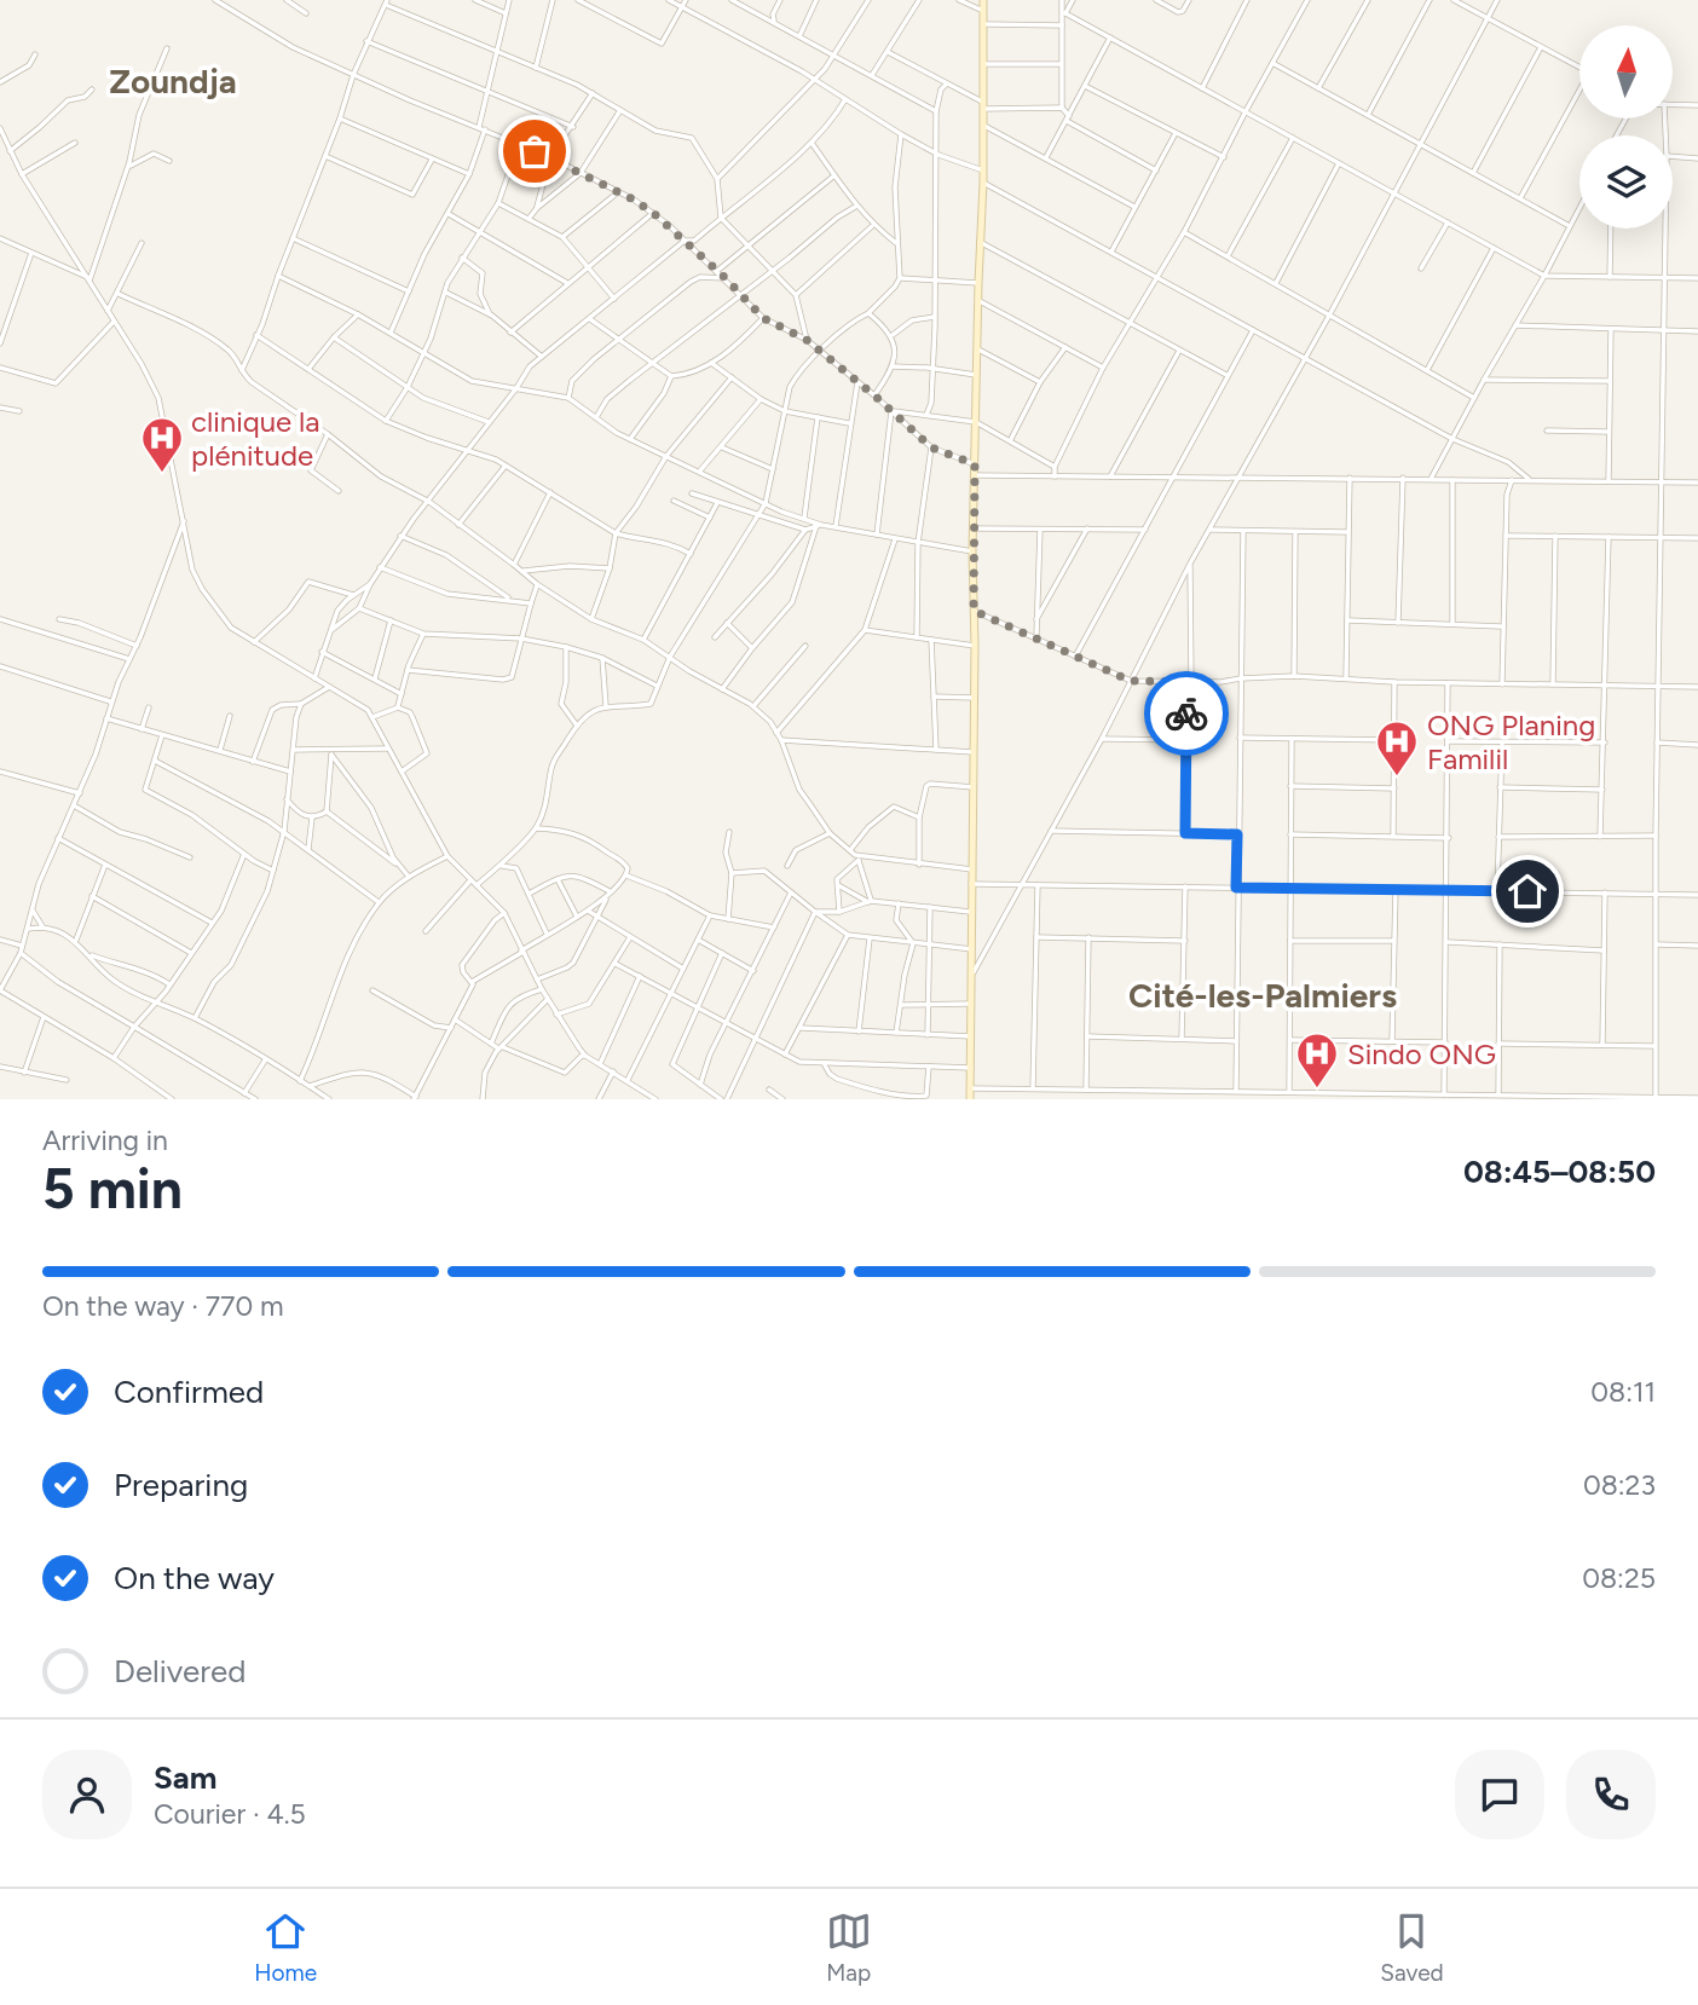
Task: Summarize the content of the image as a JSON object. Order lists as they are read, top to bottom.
{
  "districts": ["Zoundja", "Cité-les-Palmiers"],
  "places": {
    "hospital": ["clinique la plénitude", "ONG Planing Familil", "Sindo ONG"]
  },
  "north": "top",
  "page": {
    "heading": ["5 min", "Arriving in", "08:45–08:50"],
    "panel": ["Sam", "Courier · 4.5"],
    "bar": "On the way · 770 m",
    "list": [
      ["Confirmed", "08:11"],
      ["Preparing", "08:23"],
      ["On the way", "08:25"],
      "Delivered"
    ],
    "tabs": ["Home", "Map", "Saved"]
  }
}
